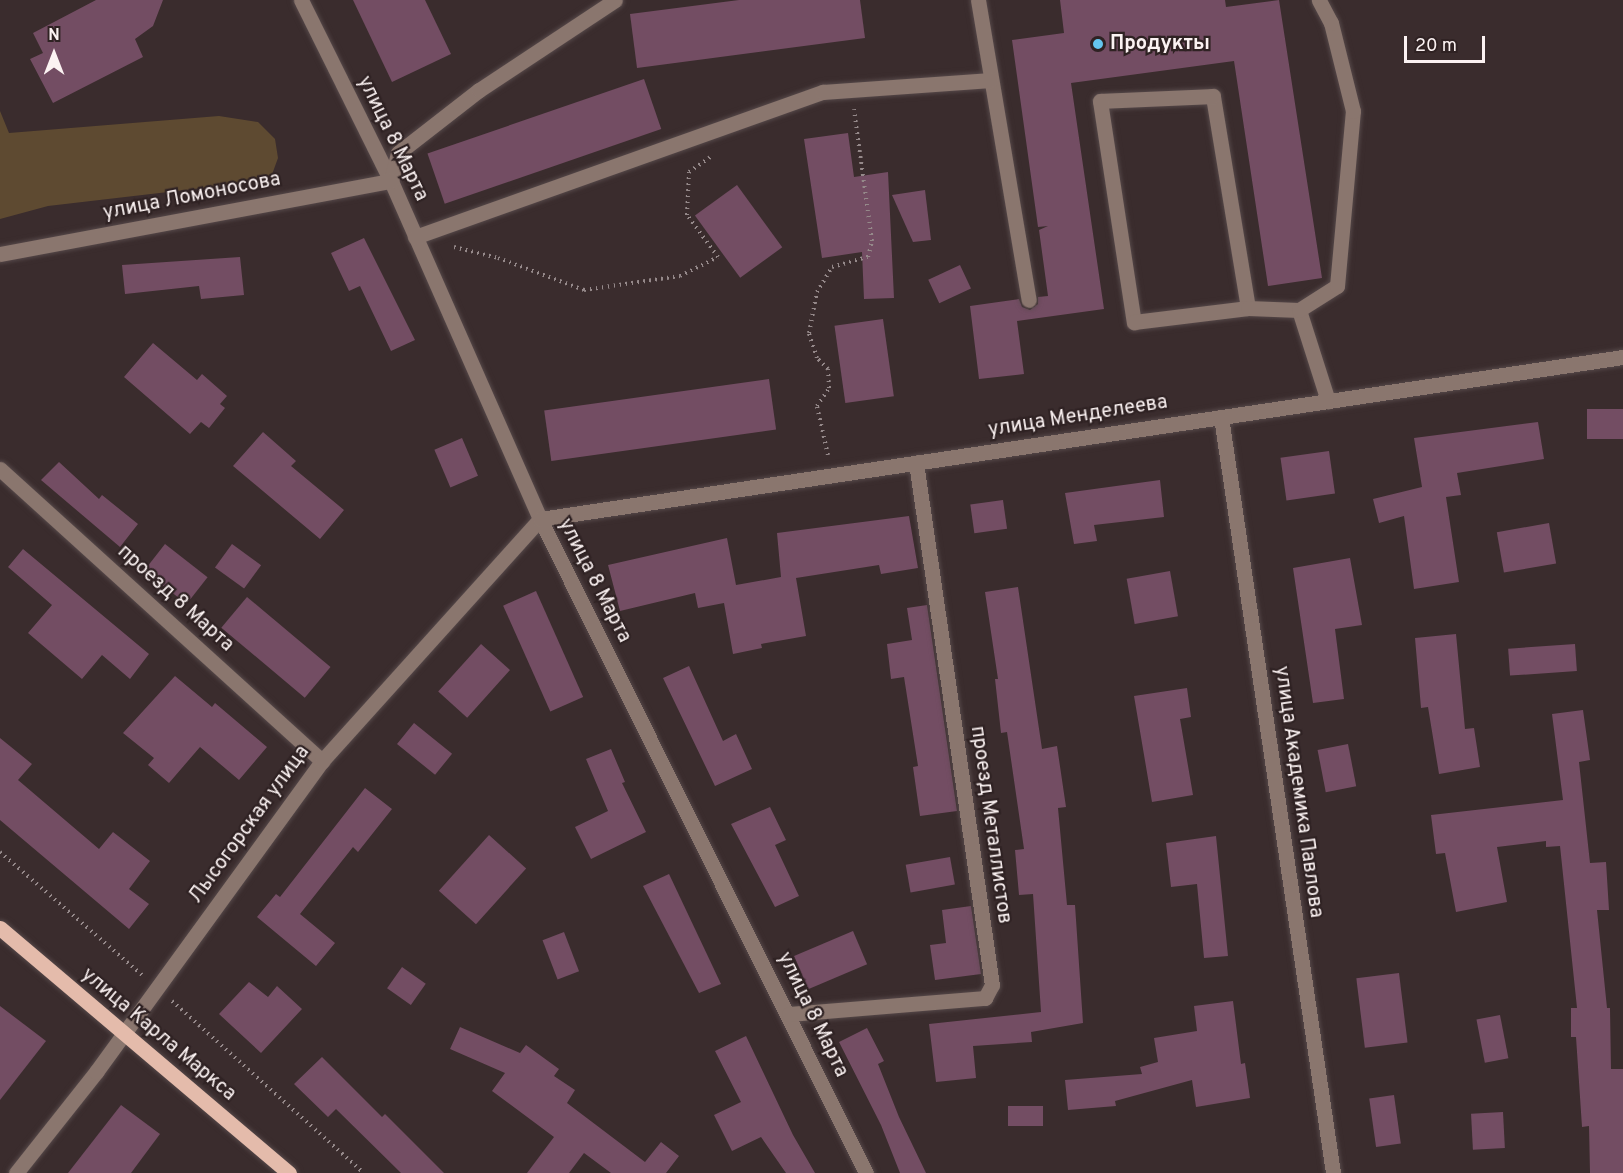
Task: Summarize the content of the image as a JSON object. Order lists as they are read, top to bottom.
{
  "streets": {
    "main road": ["улица Карла Маркса"],
    "street": [
      "улица 8 Марта",
      "улица Ломоносова",
      "улица Менделеева",
      "проезд 8 Марта",
      "улица Академика Павлова",
      "Лысогорская улица",
      "проезд Металлистов"
    ]
  },
  "crossings": [
    ["улица 8 Марта", "улица Ломоносова"],
    ["улица 8 Марта", "улица Менделеева"],
    ["улица 8 Марта", "Лысогорская улица"],
    ["улица 8 Марта", "проезд Металлистов"],
    ["улица Менделеева", "улица Академика Павлова"],
    ["улица Менделеева", "Лысогорская улица"],
    ["улица Менделеева", "проезд Металлистов"],
    ["проезд 8 Марта", "Лысогорская улица"],
    ["Лысогорская улица", "улица Карла Маркса"]
  ],
  "places": ["Продукты"],
  "scale_bar": "20 m",
  "north": "top"
}
